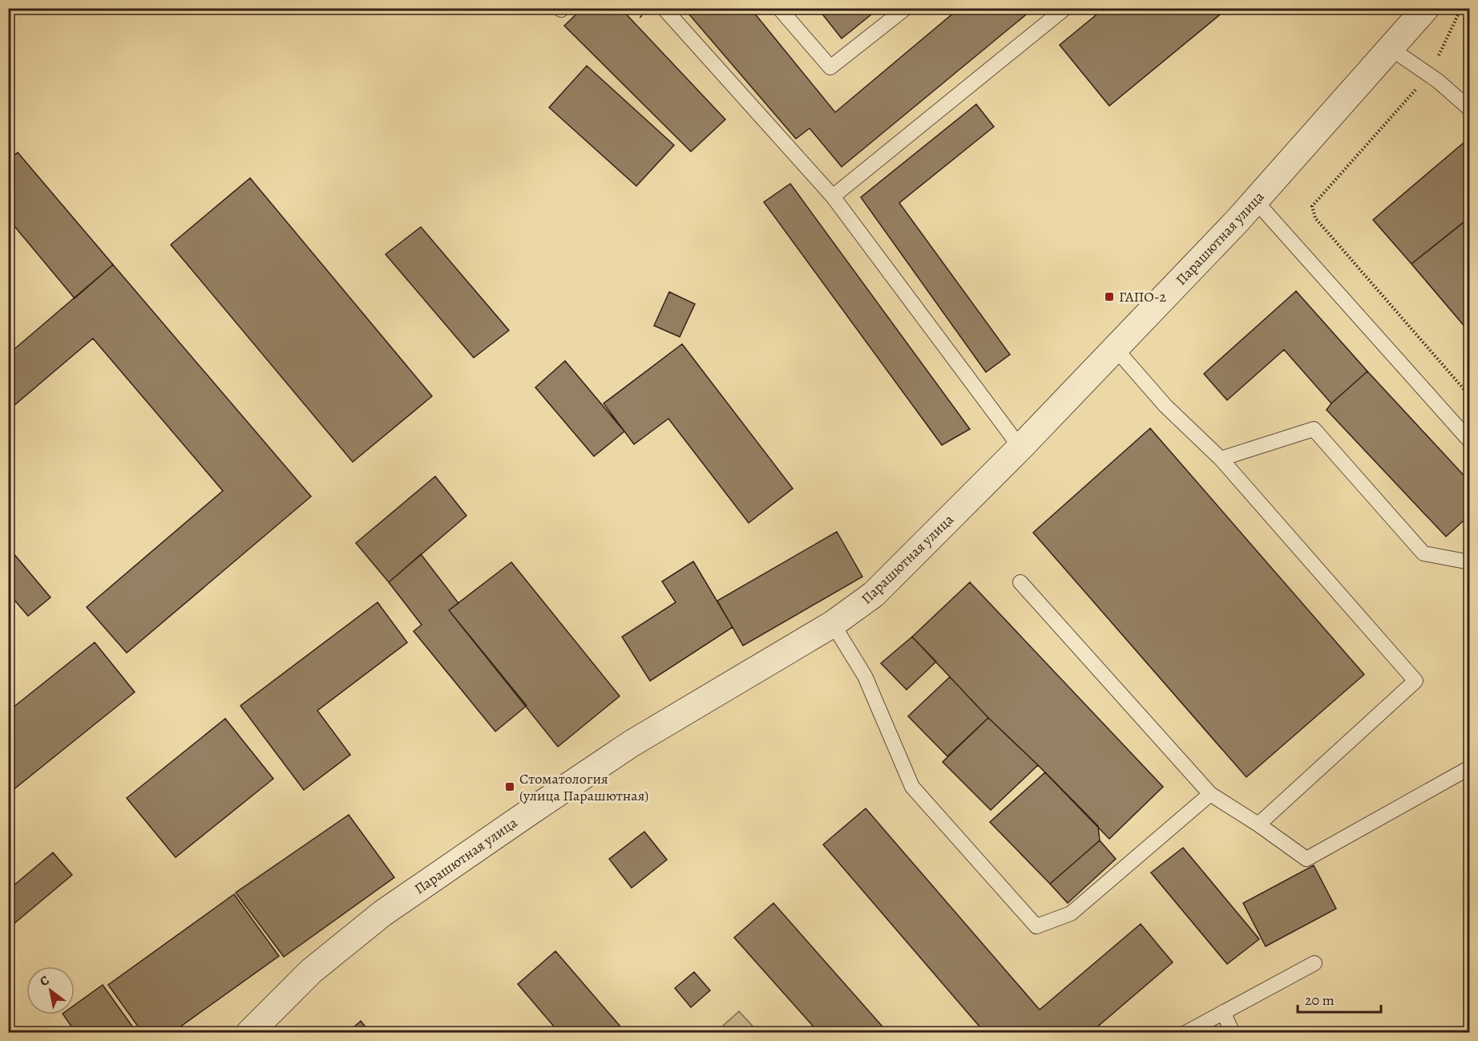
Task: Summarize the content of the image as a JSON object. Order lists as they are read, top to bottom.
{
  "streets": {
    "street": ["Парашютная улица"]
  },
  "places": {
    "transit": ["ГАПО-2", "Стоматология (улица Парашютная)"]
  },
  "scale_bar": "20 m",
  "north": "top left"
}
